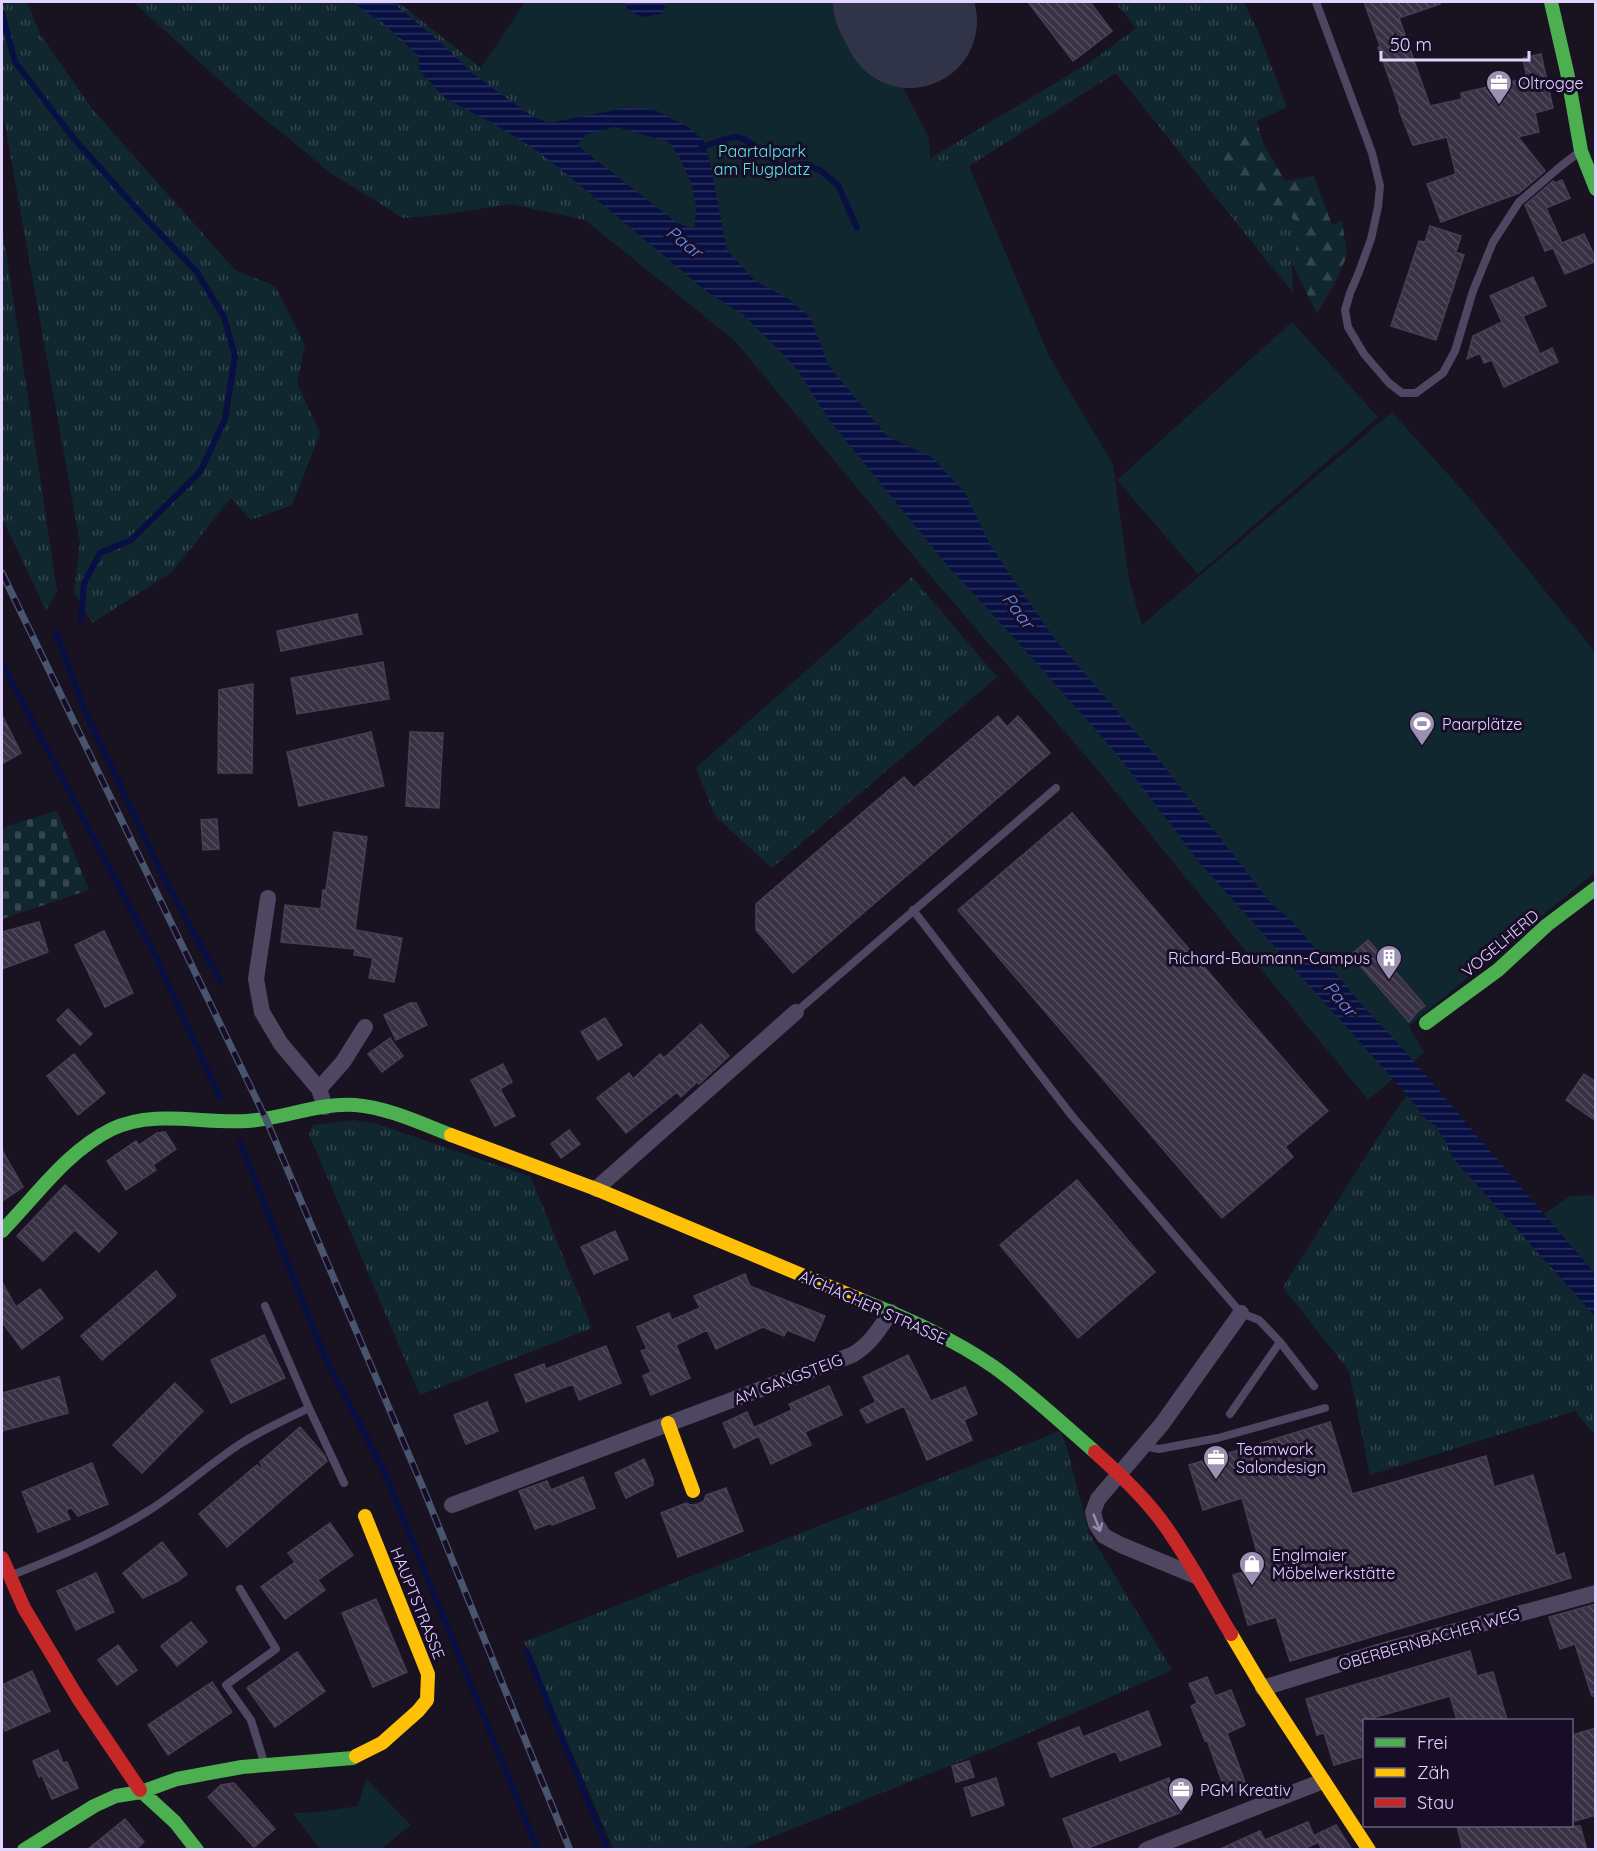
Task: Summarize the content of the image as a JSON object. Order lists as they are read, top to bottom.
{
  "streets": {
    "street": [
      "VOGELHERD",
      "AICHACHER STRASSE",
      "AM GANGSTEIG",
      "HAUPTSTRASSE",
      "OBERBERNBACHER WEG"
    ]
  },
  "crossings": [
    ["AICHACHER STRASSE", "AM GANGSTEIG"]
  ],
  "water": ["Paar"],
  "parks": ["Paartalpark am Flugplatz"],
  "places": {
    "office": ["Oltrogge", "Teamwork Salondesign", "PGM Kreativ"],
    "sports": ["Paarplätze"],
    "building": ["Richard-Baumann-Campus"],
    "shop": ["Englmaier Möbelwerkstätte"]
  },
  "legend": ["Frei", "Zäh", "Stau"],
  "scale_bar": "50 m"
}
